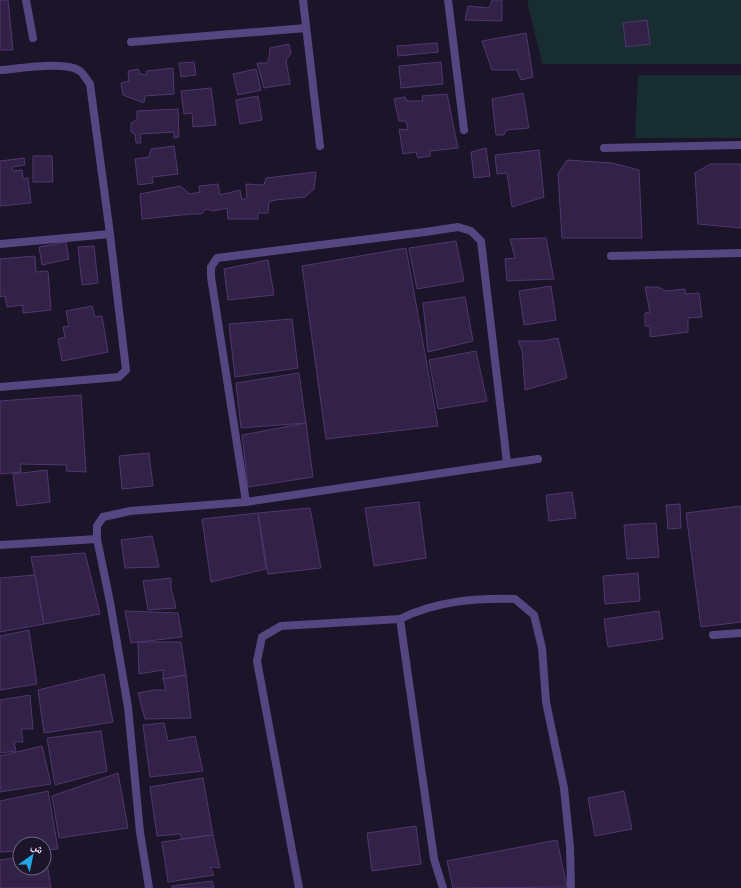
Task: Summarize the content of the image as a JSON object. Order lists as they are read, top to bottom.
{
  "north": "top right"
}
